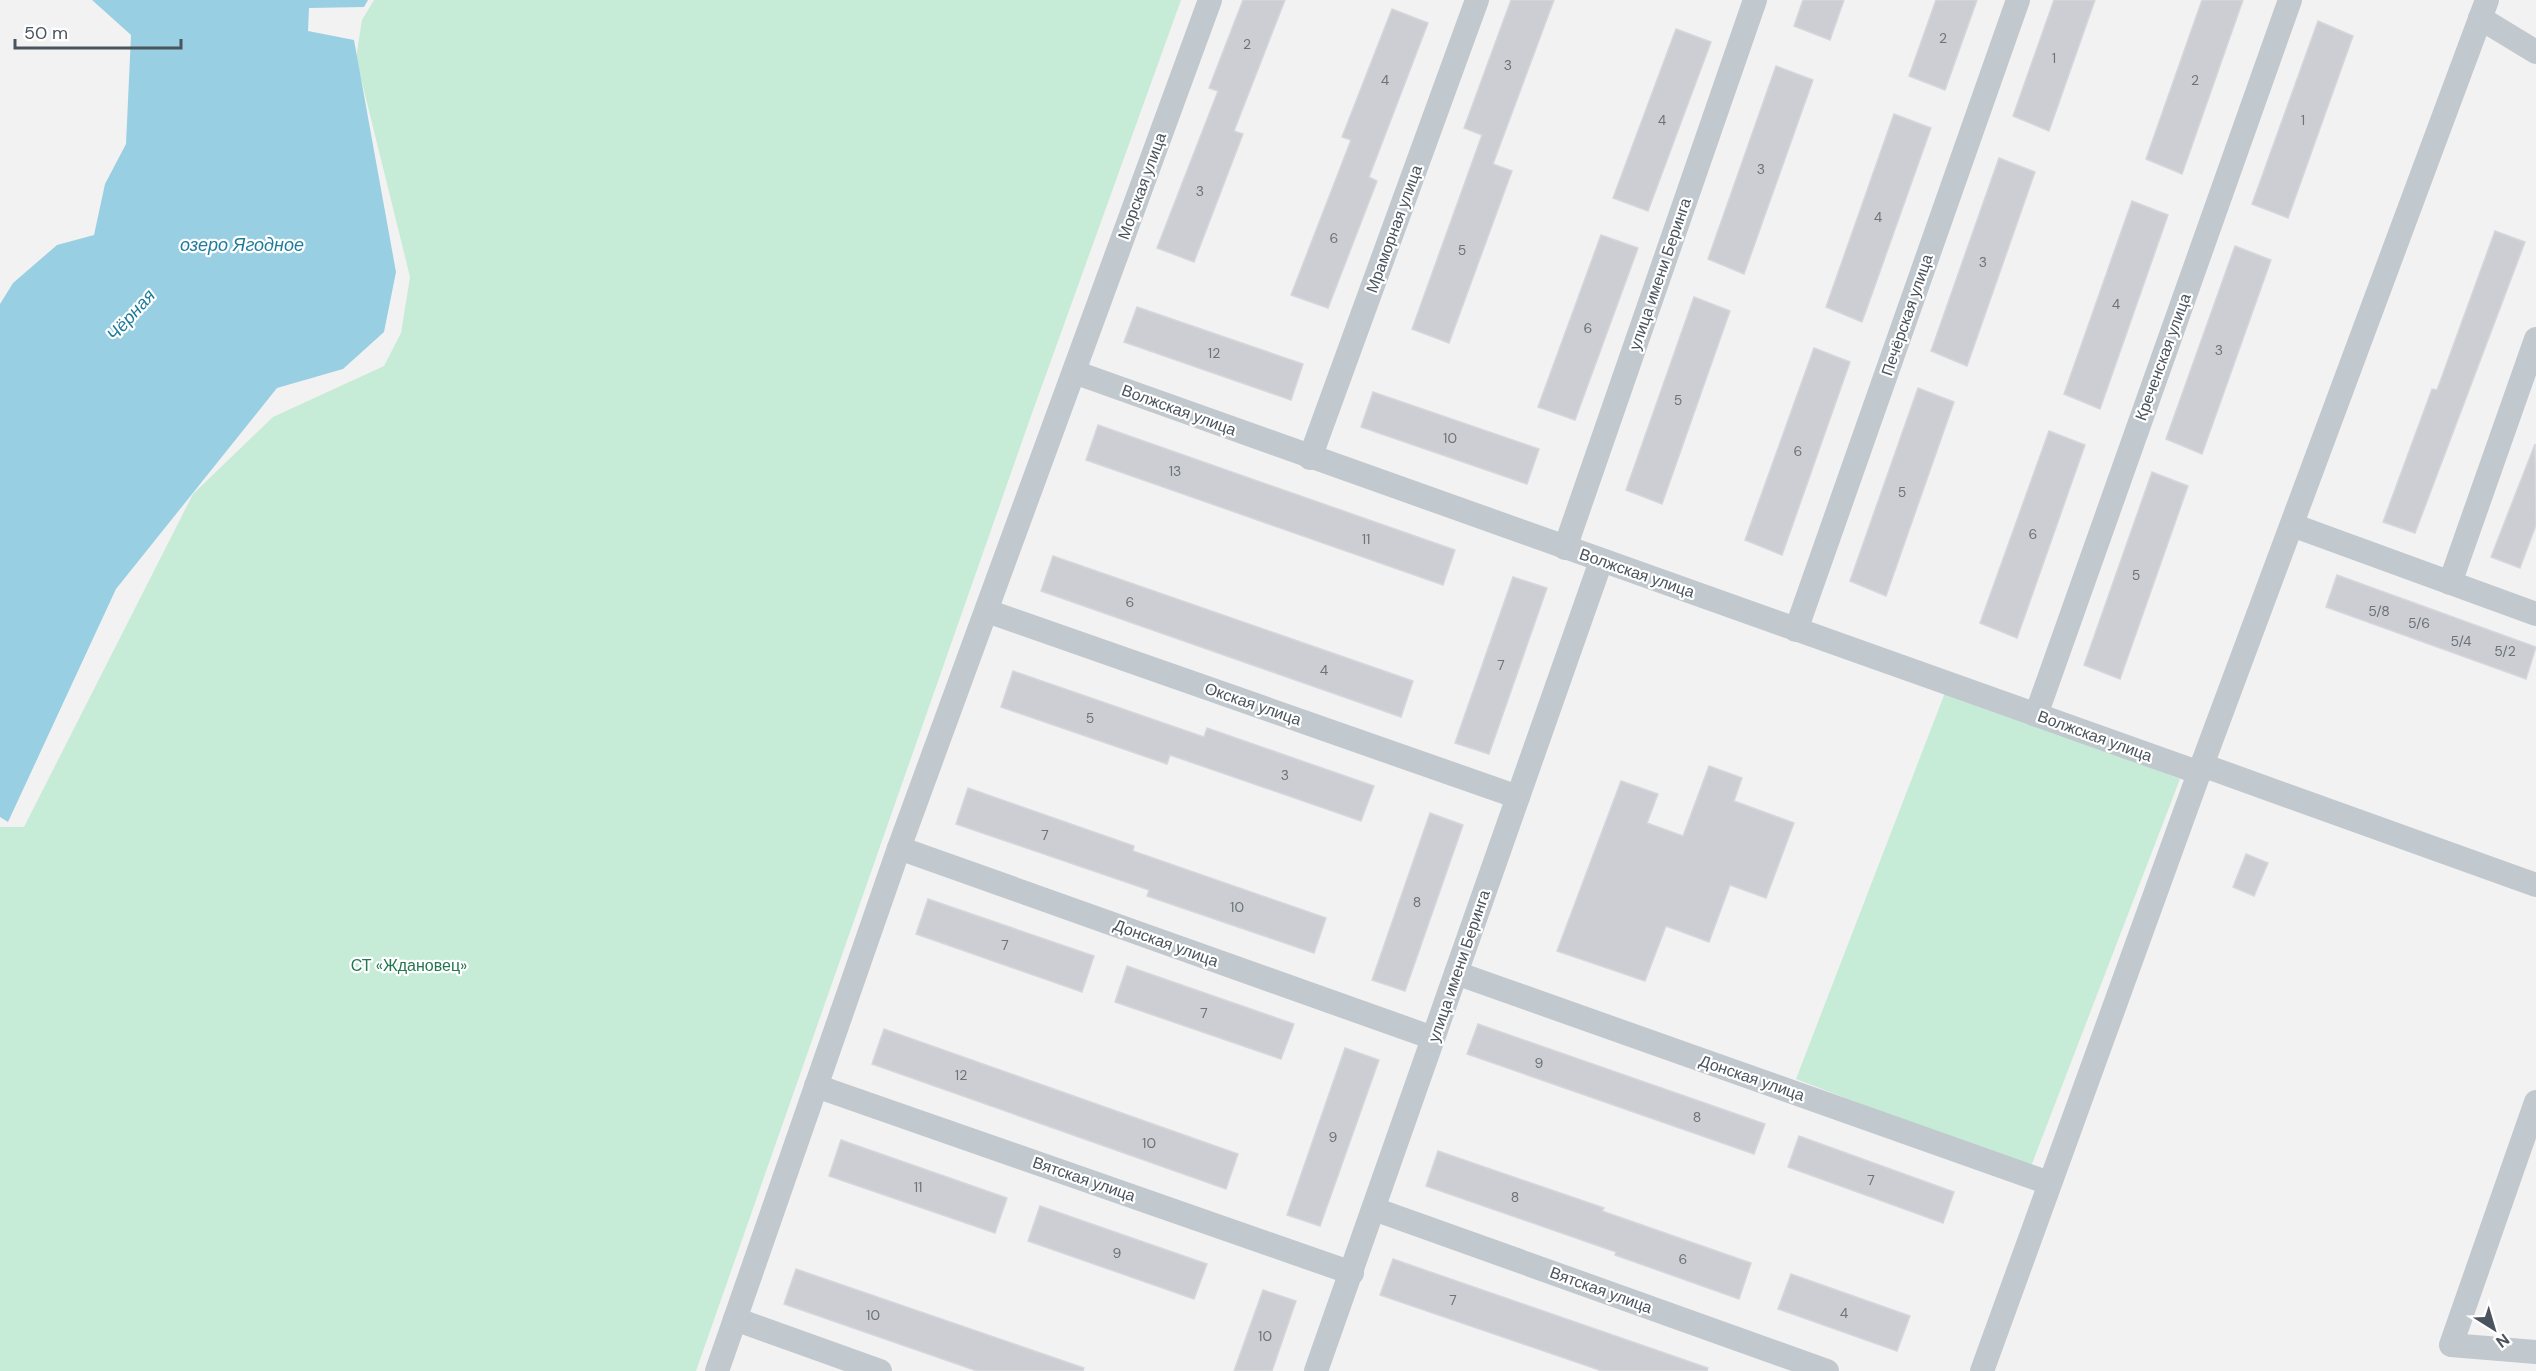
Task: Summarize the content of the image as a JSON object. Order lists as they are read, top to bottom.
{
  "streets": {
    "street": [
      "Морская улица",
      "Мраморная улица",
      "улица имени Беринга",
      "Печёрская улица",
      "Креченская улица",
      "Волжская улица",
      "Окская улица",
      "Донская улица",
      "Вятская улица"
    ]
  },
  "crossings": [
    ["Морская улица", "Волжская улица"],
    ["Морская улица", "Окская улица"],
    ["Морская улица", "Донская улица"],
    ["Морская улица", "Вятская улица"],
    ["Мраморная улица", "Волжская улица"],
    ["улица имени Беринга", "Волжская улица"],
    ["улица имени Беринга", "Окская улица"],
    ["улица имени Беринга", "Донская улица"],
    ["улица имени Беринга", "Вятская улица"],
    ["Печёрская улица", "Волжская улица"],
    ["Креченская улица", "Волжская улица"]
  ],
  "water": ["озеро Ягодное", "Чёрная"],
  "parks": ["СТ «Ждановец»"],
  "house_numbers": [
    "2",
    "2",
    "1",
    "3",
    "4",
    "2",
    "4",
    "1",
    "3",
    "3",
    "4",
    "6",
    "5",
    "3",
    "4",
    "6",
    "3",
    "12",
    "5",
    "10",
    "6",
    "13",
    "5",
    "6",
    "11",
    "5",
    "6",
    "5/8",
    "5/6",
    "5/4",
    "5/2",
    "7",
    "4",
    "5",
    "3",
    "7",
    "8",
    "10",
    "7",
    "7",
    "9",
    "12",
    "8",
    "9",
    "10",
    "7",
    "11",
    "8",
    "9",
    "6",
    "7",
    "4",
    "10",
    "10"
  ],
  "scale_bar": "50 m",
  "north": "bottom right"
}
